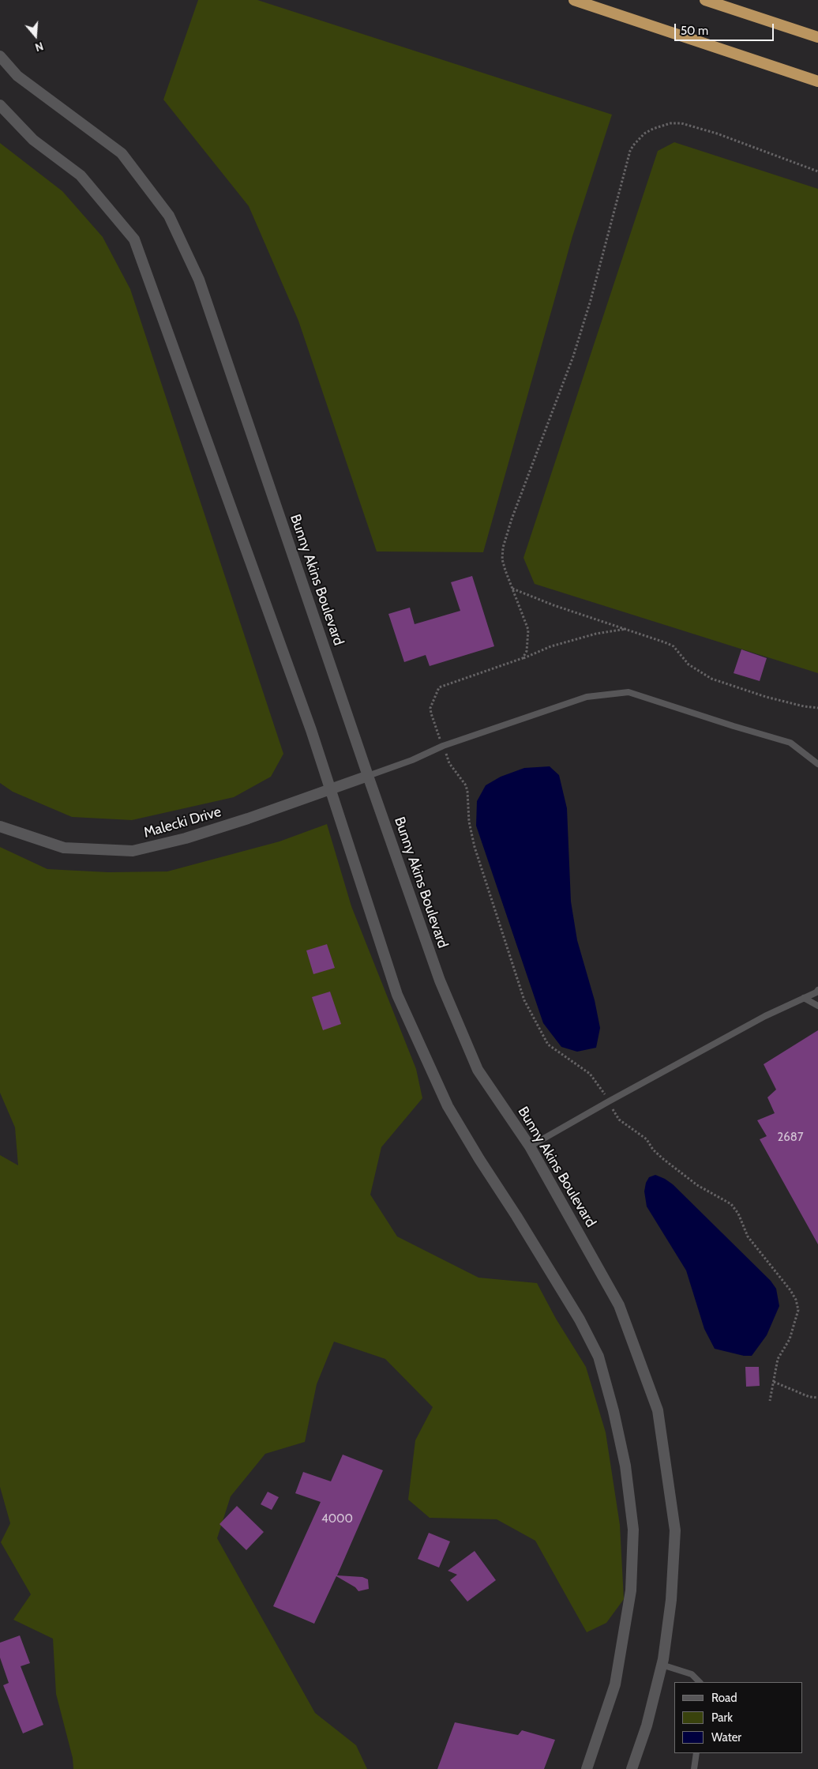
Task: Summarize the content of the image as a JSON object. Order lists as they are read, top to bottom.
{
  "streets": {
    "street": ["Bunny Akins Boulevard", "Malecki Drive"]
  },
  "crossings": [
    ["Bunny Akins Boulevard", "Malecki Drive"]
  ],
  "house_numbers": ["2687", "4000"],
  "legend": ["Road", "Park", "Water"],
  "scale_bar": "50 m",
  "north": "bottom"
}
